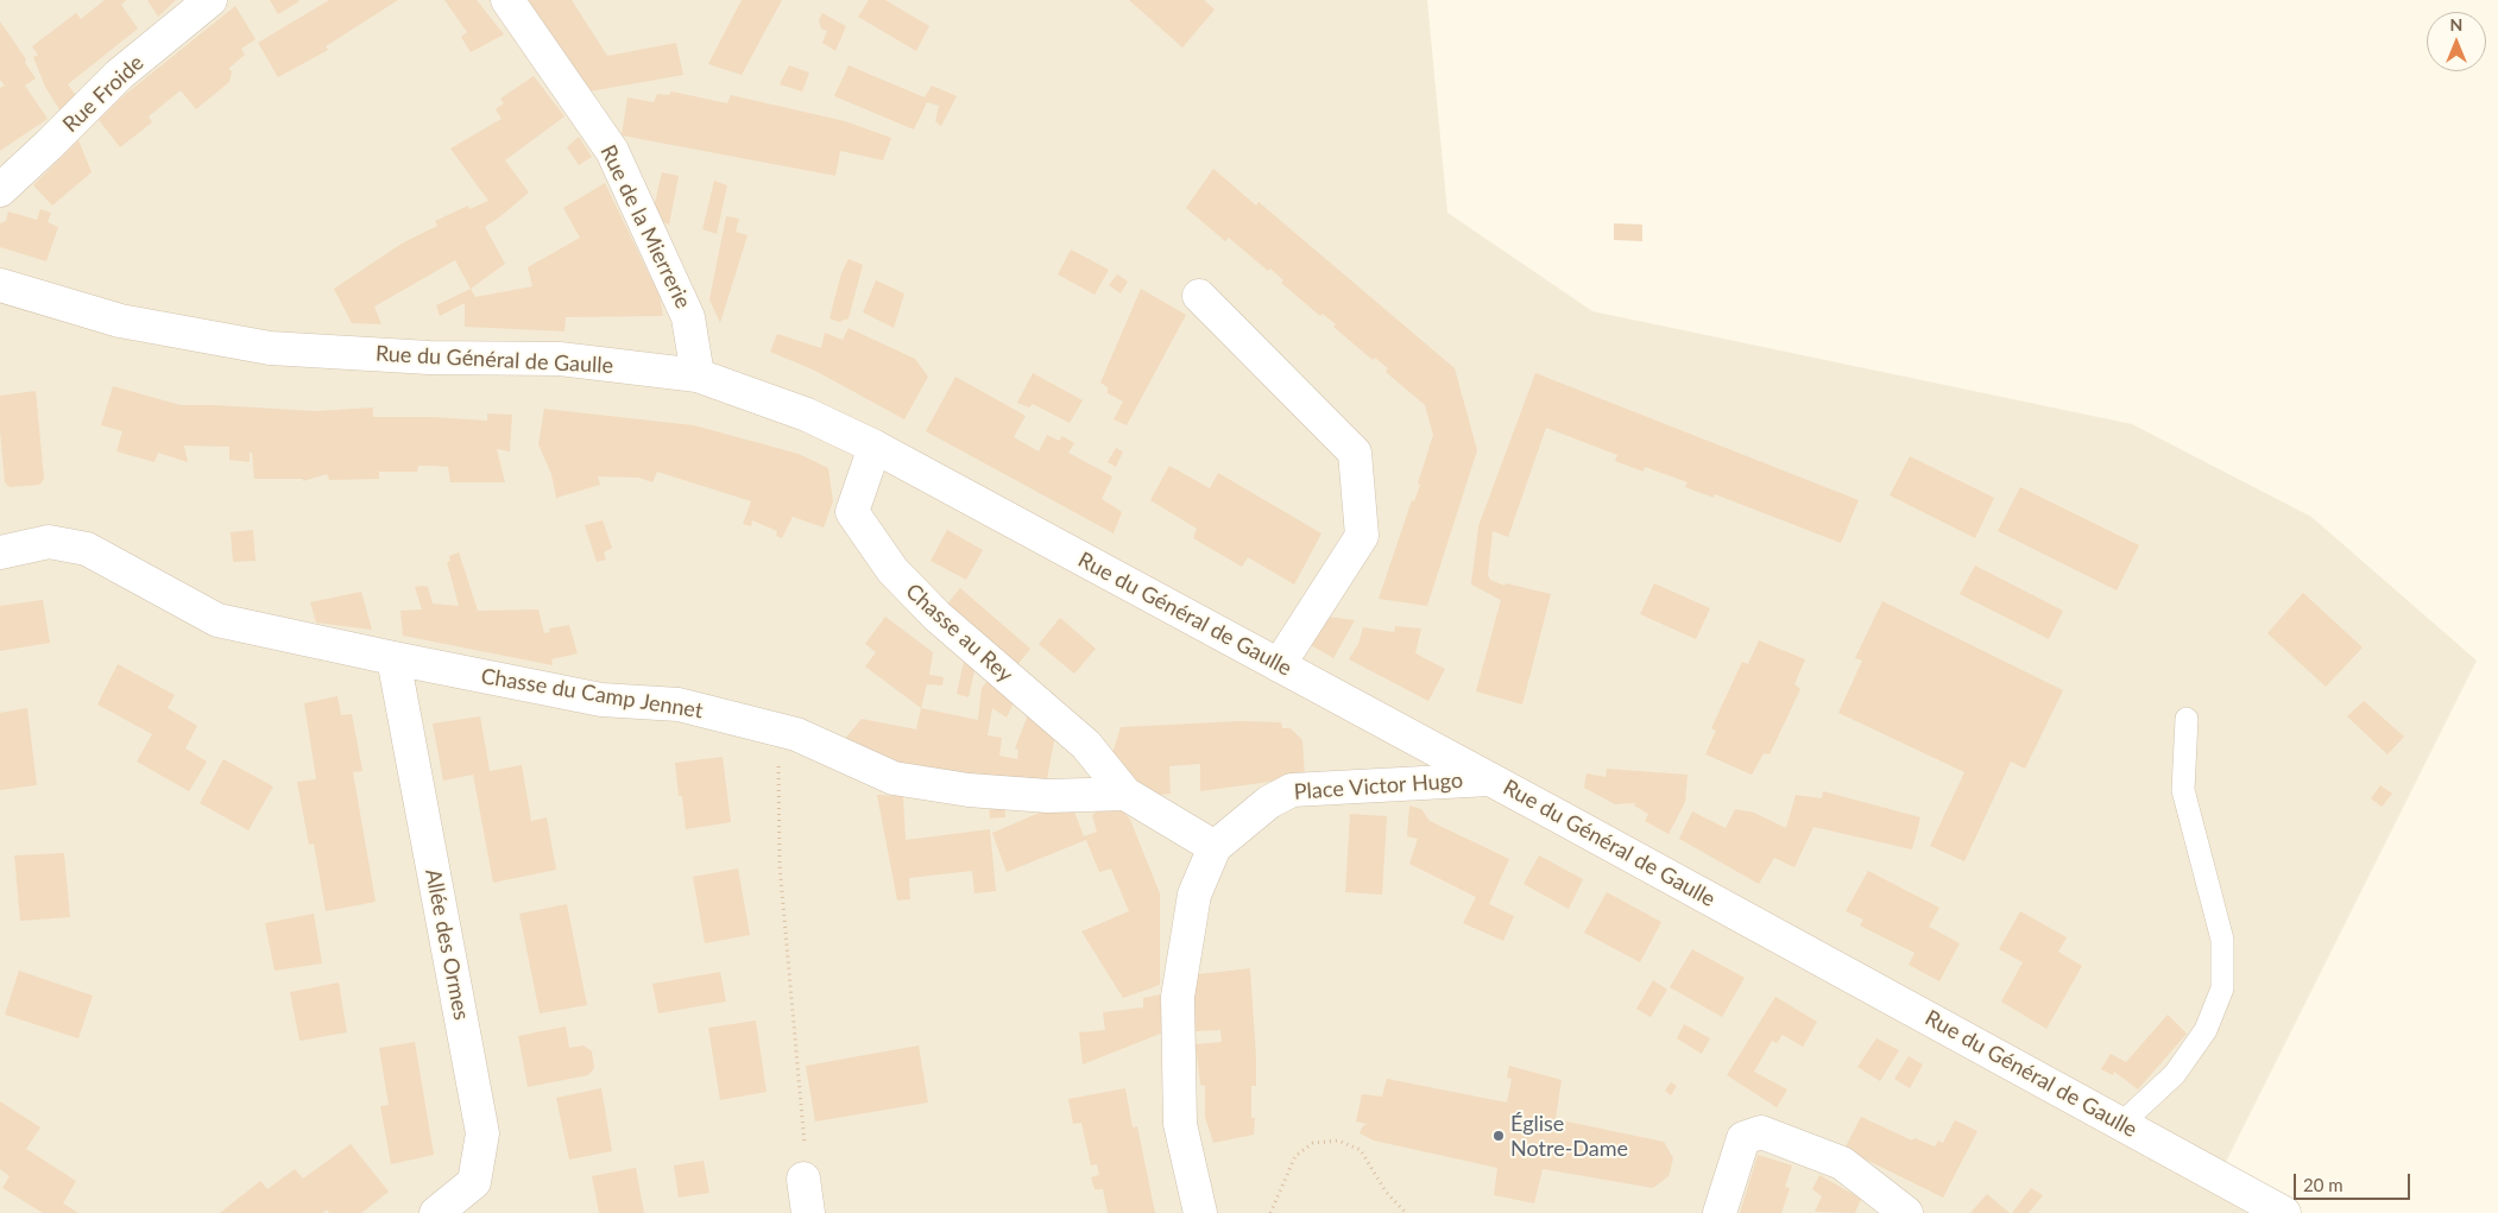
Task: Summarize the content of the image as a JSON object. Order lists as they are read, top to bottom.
{
  "streets": {
    "street": [
      "Rue Froide",
      "Rue de la Mierrerie",
      "Rue du Général de Gaulle",
      "Chasse au Rey",
      "Chasse du Camp Jennet",
      "Place Victor Hugo",
      "Allée des Ormes"
    ]
  },
  "crossings": [
    ["Rue de la Mierrerie", "Rue du Général de Gaulle"],
    ["Rue du Général de Gaulle", "Chasse au Rey"],
    ["Rue du Général de Gaulle", "Place Victor Hugo"],
    ["Chasse au Rey", "Chasse du Camp Jennet"],
    ["Chasse du Camp Jennet", "Allée des Ormes"]
  ],
  "places": ["Église Notre-Dame"],
  "scale_bar": "20 m",
  "north": "top"
}
